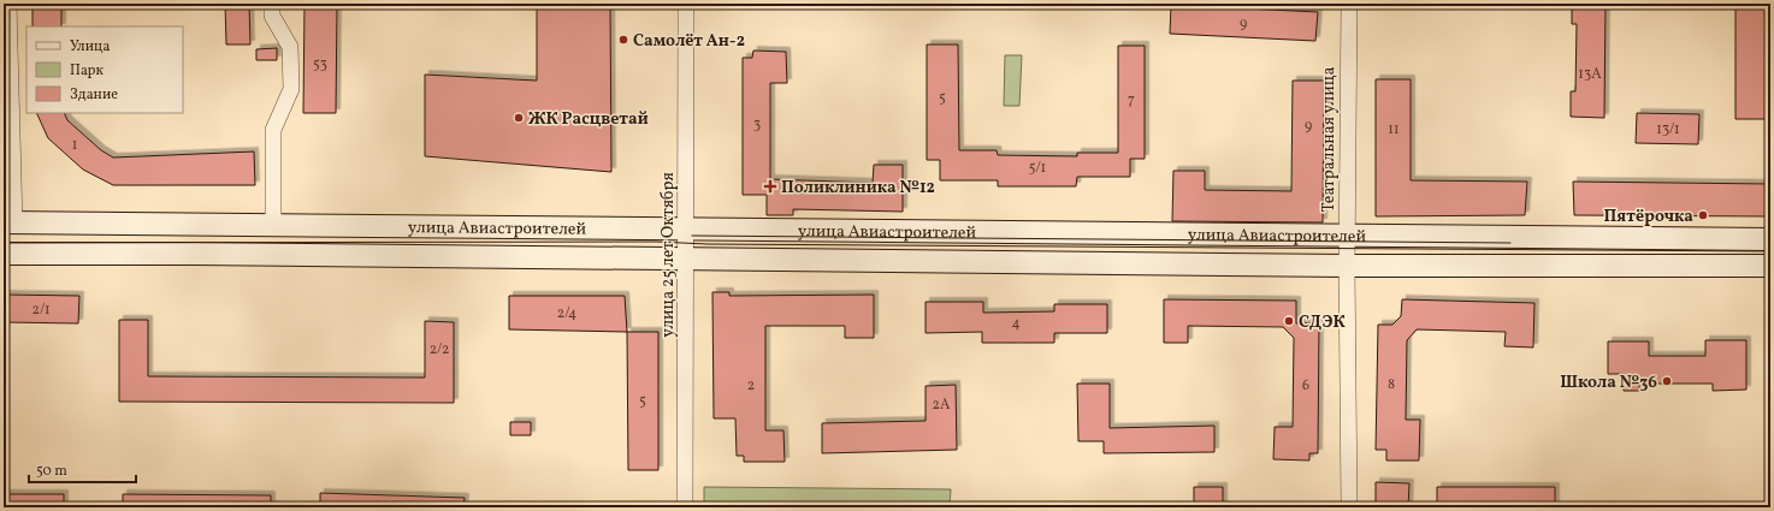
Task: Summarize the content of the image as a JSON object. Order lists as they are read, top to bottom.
{
  "streets": {
    "main road": ["улица Авиастроителей"],
    "street": ["Театральная улица", "улица 25 лет Октября"]
  },
  "crossings": [
    ["Театральная улица", "улица Авиастроителей"],
    ["улица Авиастроителей", "улица 25 лет Октября"]
  ],
  "places": {
    "other": [
      "Самолёт Ан-2",
      "ЖК Расцветай",
      "Пятёрочка",
      "СДЭК",
      "Школа №36"
    ],
    "health": ["Поликлиника №12"]
  },
  "house_numbers": [
    "9",
    "53",
    "13А",
    "5",
    "7",
    "3",
    "9",
    "11",
    "13/1",
    "1",
    "5/1",
    "2/1",
    "2/4",
    "4",
    "2/2",
    "8",
    "2",
    "6",
    "5",
    "2А"
  ],
  "legend": ["Улица", "Парк", "Здание"],
  "scale_bar": "50 m"
}
